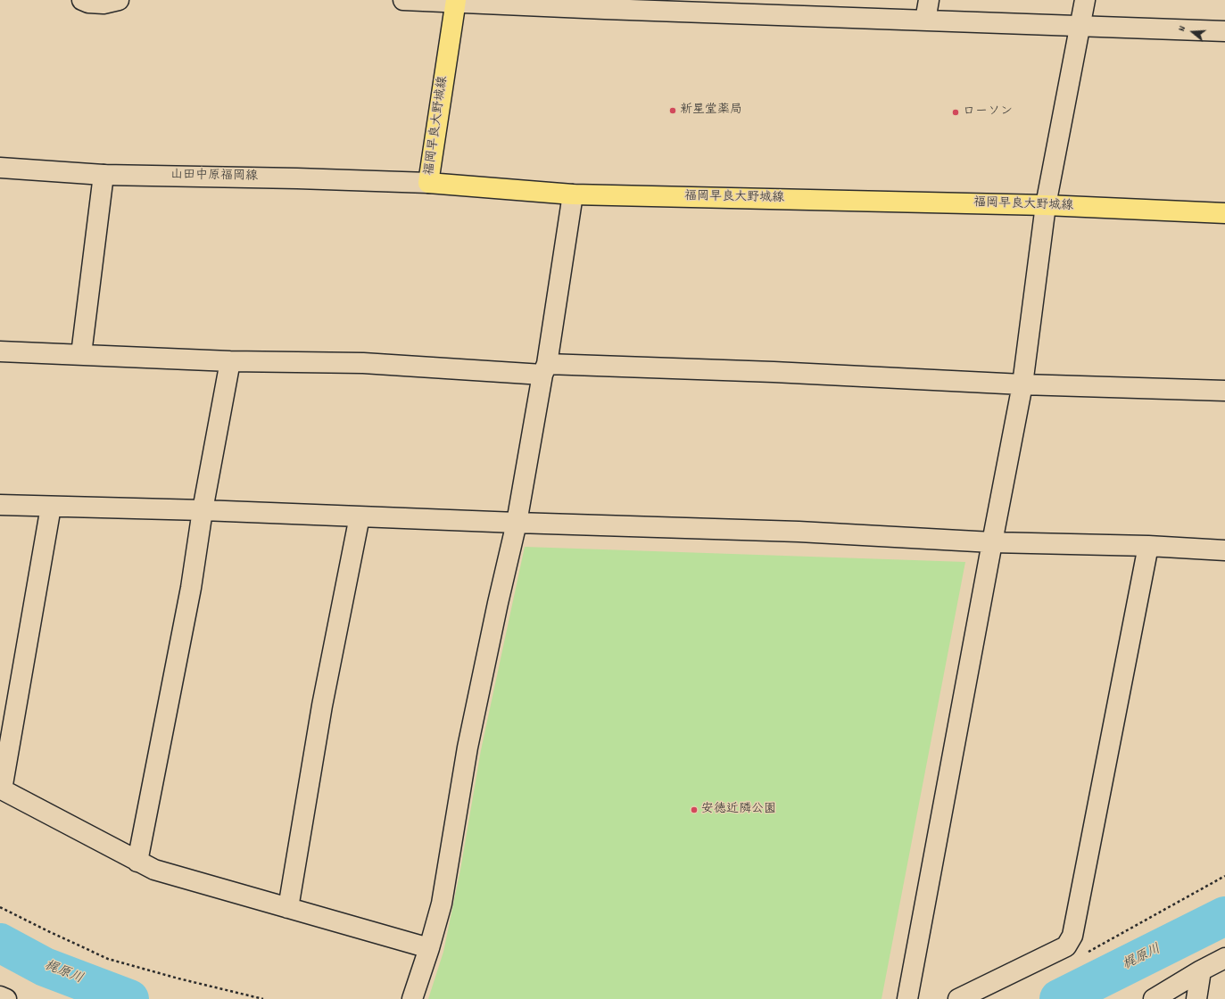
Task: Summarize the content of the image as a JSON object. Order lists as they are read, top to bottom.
{
  "streets": {
    "main road": ["福岡早良大野城線"],
    "street": ["山田中原福岡線"]
  },
  "crossings": [
    ["福岡早良大野城線", "山田中原福岡線"]
  ],
  "water": ["梶原川"],
  "places": ["新星堂薬局", "ローソン", "安徳近隣公園"],
  "north": "left"
}
